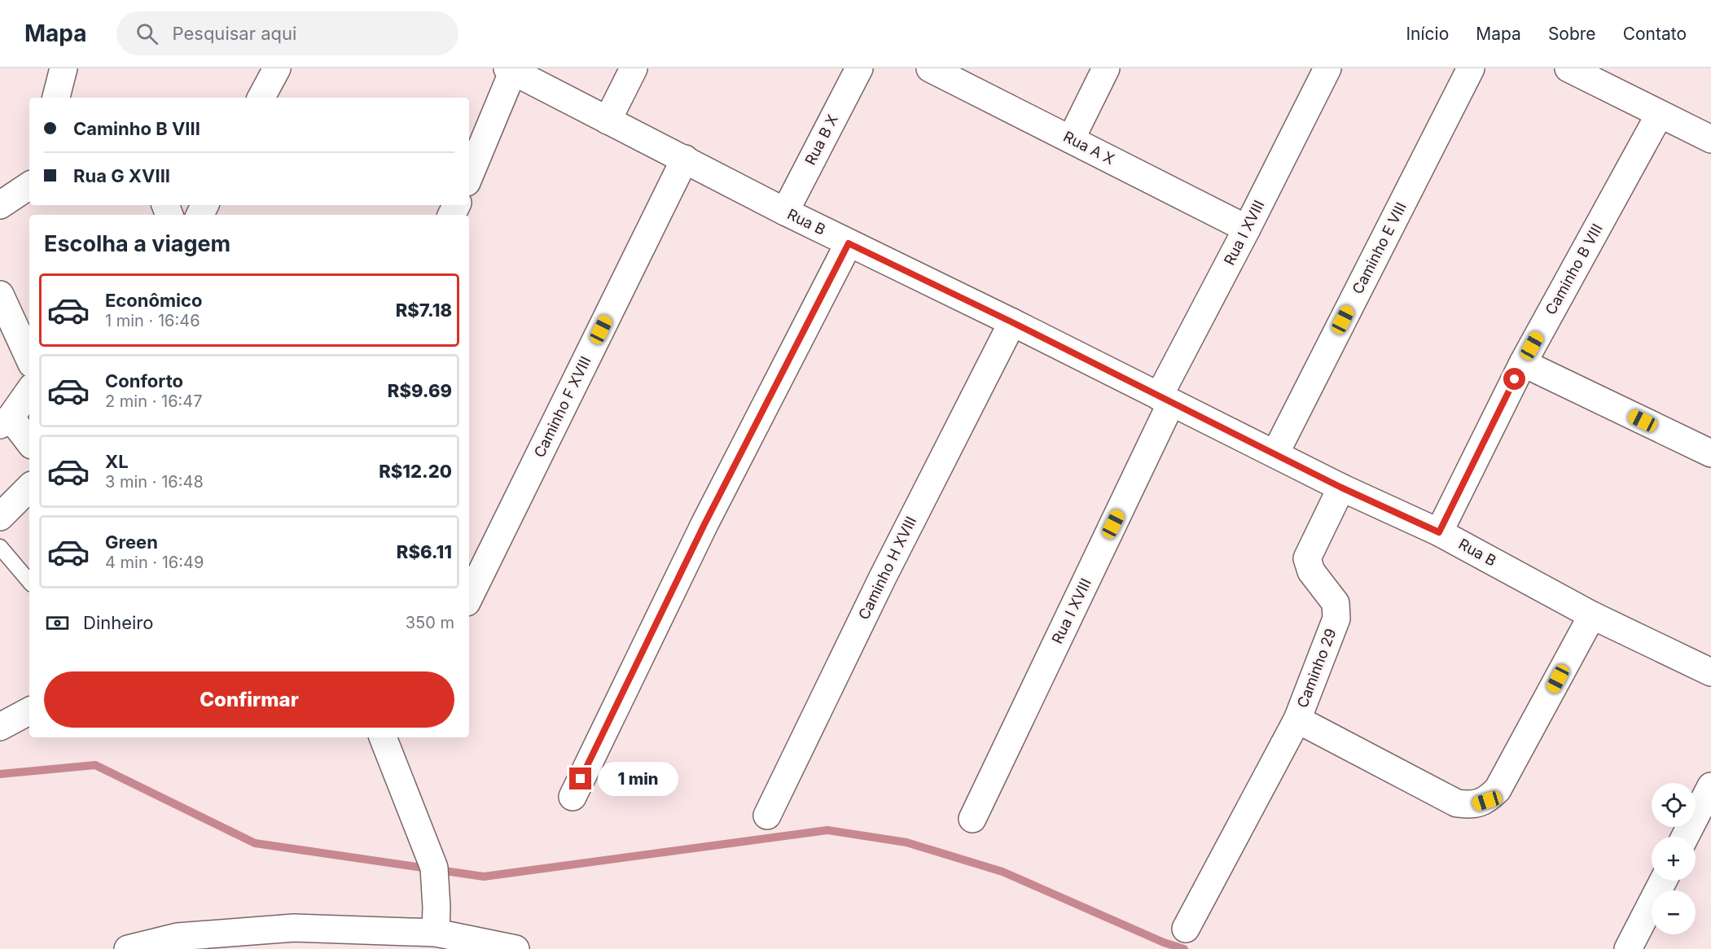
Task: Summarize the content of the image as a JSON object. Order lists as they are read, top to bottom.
{
  "streets": {
    "street": [
      "Rua B X",
      "Rua A X",
      "Rua B",
      "Rua I XVIII",
      "Caminho E VIII",
      "Caminho B VIII",
      "Caminho F XVIII",
      "Caminho H XVIII",
      "Caminho 29"
    ]
  },
  "crossings": [
    ["Rua B X", "Rua B"],
    ["Rua A X", "Rua I XVIII"],
    ["Rua B", "Rua I XVIII"],
    ["Rua B", "Caminho E VIII"],
    ["Rua B", "Caminho B VIII"],
    ["Rua B", "Caminho F XVIII"],
    ["Rua B", "Caminho H XVIII"],
    ["Rua B", "Caminho 29"]
  ],
  "page": {
    "header": "Mapa",
    "search": "Pesquisar aqui",
    "nav": [
      "Início",
      "Mapa",
      "Sobre",
      "Contato"
    ],
    "banner": ["Caminho B VIII", "Rua G XVIII"],
    "heading": "Escolha a viagem",
    "list": [
      {
        "name": "Econômico",
        "note": "1 min · 16:46",
        "value": "R$7.18"
      },
      {
        "name": "Conforto",
        "note": "2 min · 16:47",
        "value": "R$9.69"
      },
      {
        "name": "XL",
        "note": "3 min · 16:48",
        "value": "R$12.20"
      },
      {
        "name": "Green",
        "note": "4 min · 16:49",
        "value": "R$6.11"
      }
    ],
    "pay": ["Dinheiro", "350 m"],
    "buttons": "Confirmar",
    "bubble": "1 min",
    "map_buttons": ["+", "−"]
  }
}
